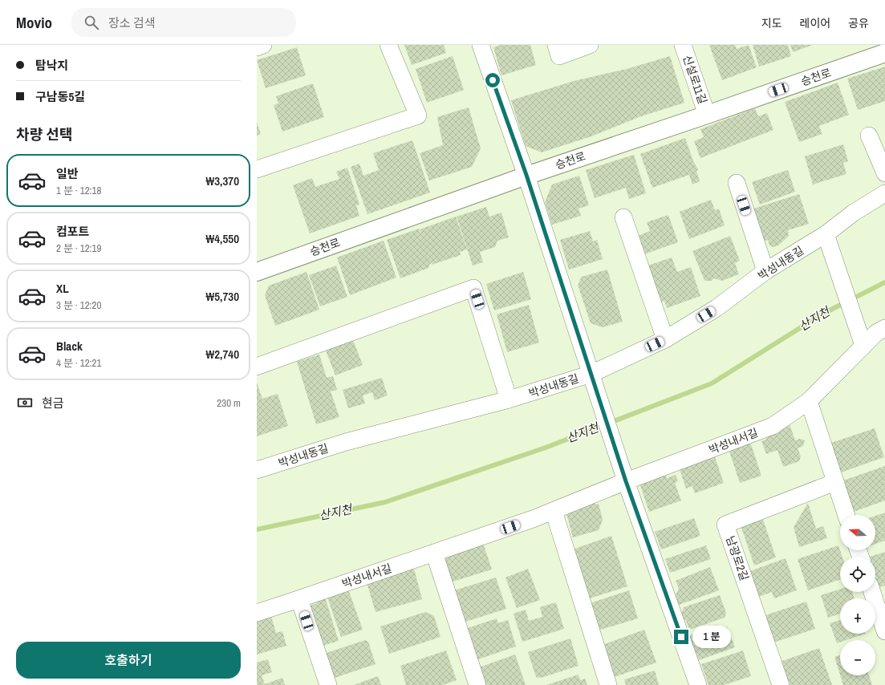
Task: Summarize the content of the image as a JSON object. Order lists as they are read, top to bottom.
{
  "streets": {
    "main road": ["승천로"],
    "street": [
      "신설로11길",
      "박성내동길",
      "박성내서길",
      "남광로2길"
    ]
  },
  "crossings": [
    ["승천로", "신설로11길"]
  ],
  "water": ["산지천"],
  "north": "left",
  "page": {
    "header": "Movio",
    "search": "장소 검색",
    "nav": ["지도", "레이어", "공유"],
    "banner": ["탐낙지", "구남동5길"],
    "heading": "차량 선택",
    "list": [
      {
        "name": "일반",
        "note": "1 분 · 12:18",
        "value": "₩3,370"
      },
      {
        "name": "컴포트",
        "note": "2 분 · 12:19",
        "value": "₩4,550"
      },
      {
        "name": "XL",
        "note": "3 분 · 12:20",
        "value": "₩5,730"
      },
      {
        "name": "Black",
        "note": "4 분 · 12:21",
        "value": "₩2,740"
      }
    ],
    "pay": ["현금", "230 m"],
    "map_buttons": ["+", "−"],
    "bubble": "1 분",
    "buttons": "호출하기"
  }
}
